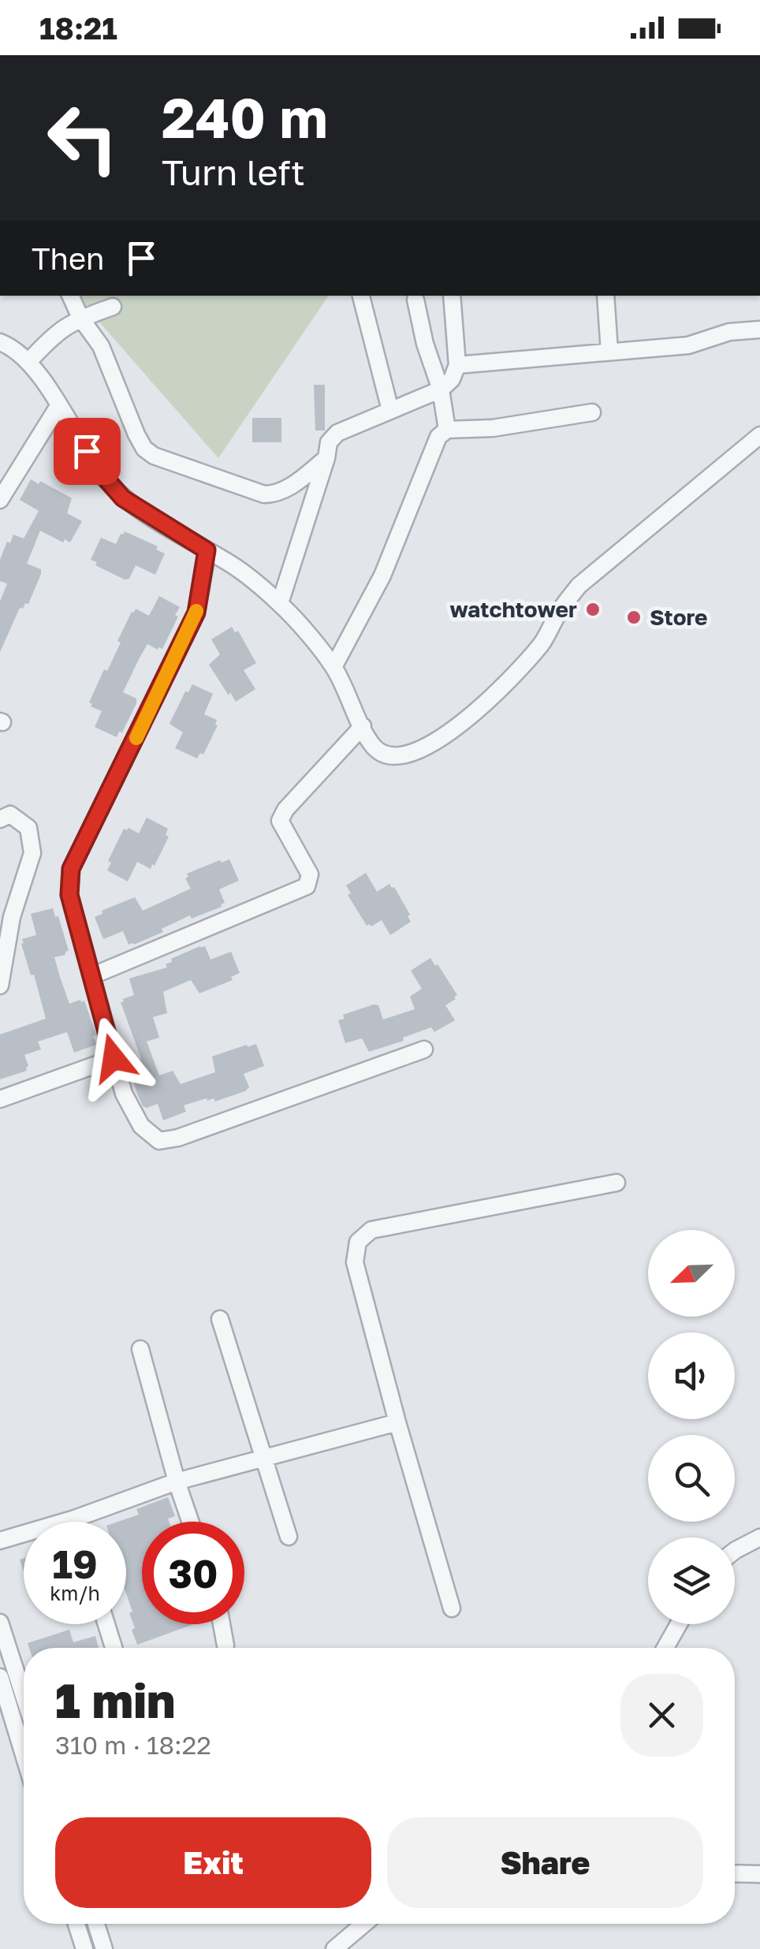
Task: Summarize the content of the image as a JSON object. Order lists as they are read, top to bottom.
{
  "places": ["watchtower", "Store"],
  "north": "bottom left",
  "page": {
    "status": "18:21",
    "turn": ["240 m", "Turn left"],
    "then": "Then",
    "speed": "19 km/h",
    "limit": "30",
    "heading": ["1 min", "310 m · 18:22"],
    "buttons": ["Exit", "Share"]
  }
}
